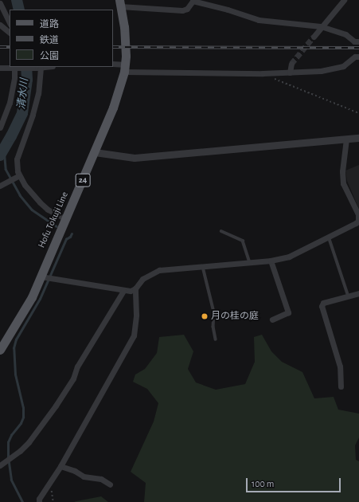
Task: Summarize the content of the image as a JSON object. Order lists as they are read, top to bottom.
{
  "streets": {
    "main road": ["24", "Hofu Tokuji Line"]
  },
  "water": ["清水川"],
  "places": ["月の桂の庭"],
  "legend": ["道路", "鉄道", "公園"],
  "scale_bar": "100 m"
}
